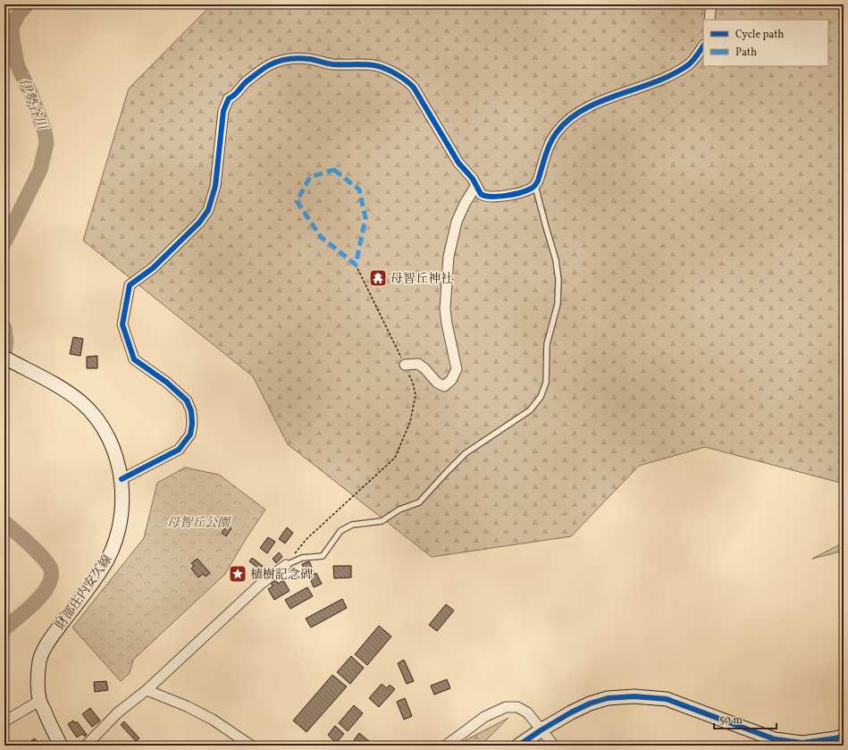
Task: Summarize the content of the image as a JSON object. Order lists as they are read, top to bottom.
{
  "streets": {
    "main road": ["財部庄内安久線"]
  },
  "water": ["伊勢谷川"],
  "parks": ["母智丘公園"],
  "places": {
    "temple": ["母智丘神社"],
    "place": ["植樹記念碑"]
  },
  "legend": ["Cycle path", "Path"],
  "scale_bar": "50 m"
}
